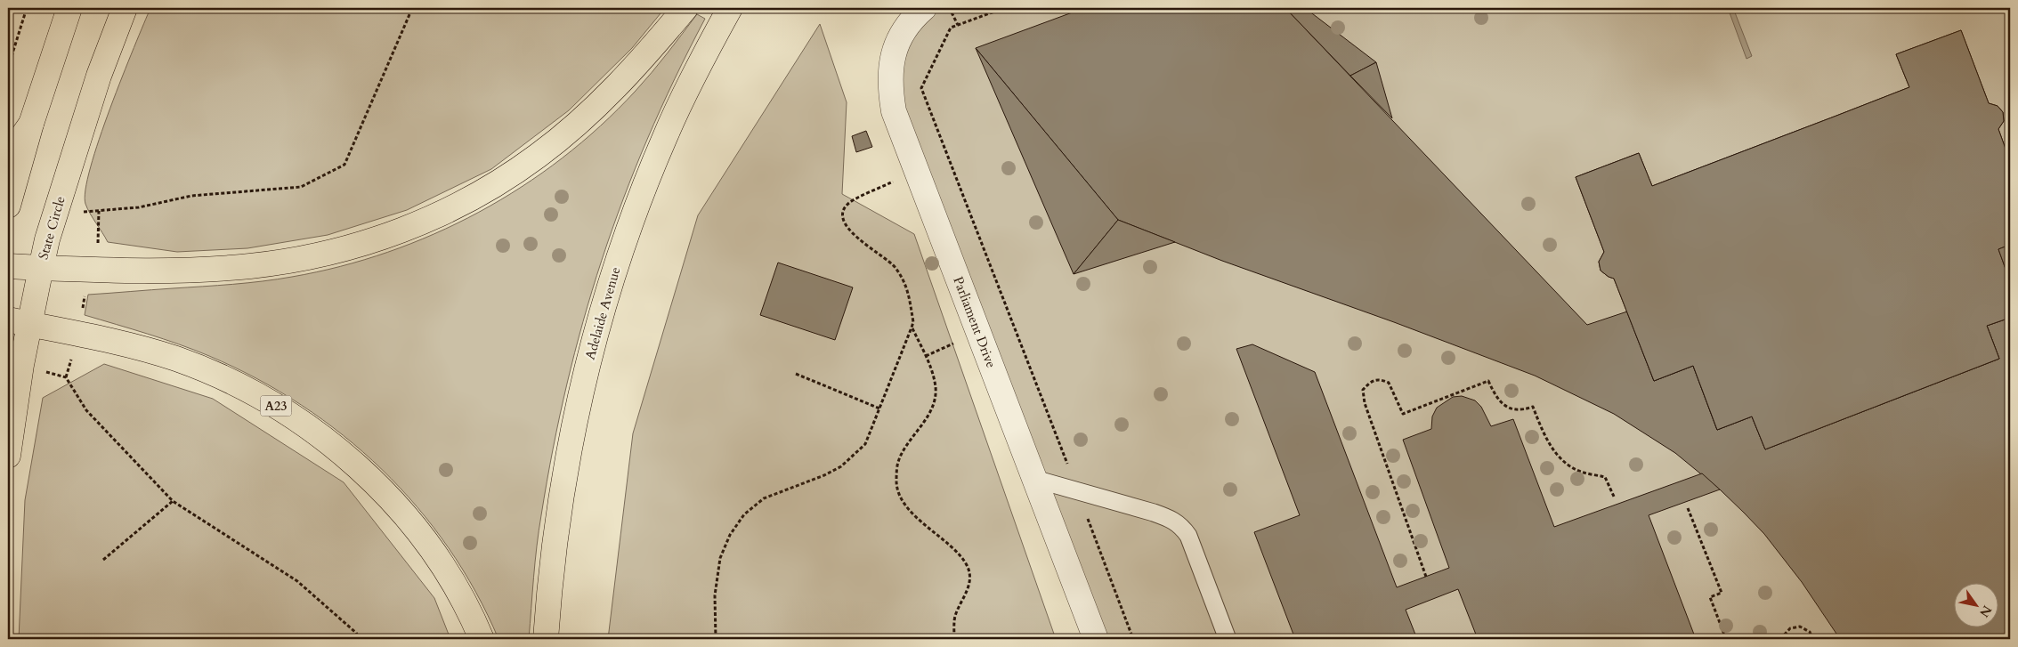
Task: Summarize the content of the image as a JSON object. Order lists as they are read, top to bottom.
{
  "streets": {
    "main road": ["State Circle", "Adelaide Avenue", "A23"],
    "street": ["Parliament Drive"]
  },
  "crossings": [
    ["State Circle", "A23"]
  ],
  "north": "bottom right"
}
